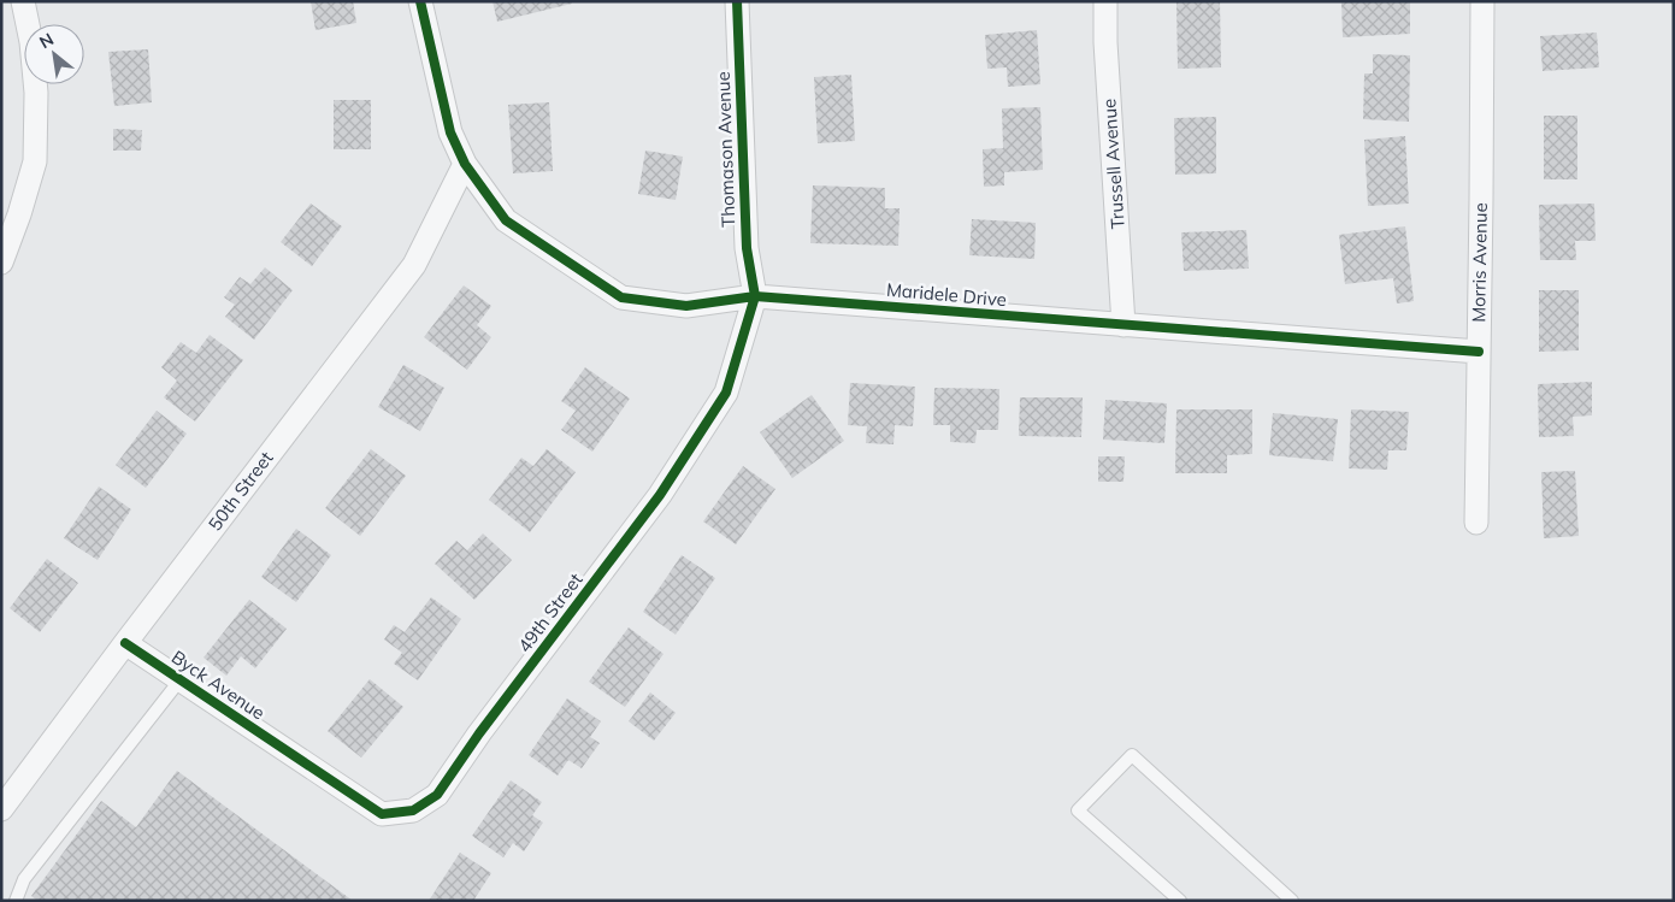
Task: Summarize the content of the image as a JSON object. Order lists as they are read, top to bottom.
{
  "streets": {
    "street": [
      "Thomason Avenue",
      "Trussell Avenue",
      "Morris Avenue",
      "Maridele Drive",
      "50th Street",
      "49th Street",
      "Byck Avenue"
    ]
  },
  "crossings": [
    ["Thomason Avenue", "Maridele Drive"],
    ["Thomason Avenue", "49th Street"],
    ["Trussell Avenue", "Maridele Drive"],
    ["Morris Avenue", "Maridele Drive"],
    ["Maridele Drive", "50th Street"],
    ["Maridele Drive", "49th Street"],
    ["50th Street", "Byck Avenue"],
    ["49th Street", "Byck Avenue"]
  ],
  "north": "top left"
}
